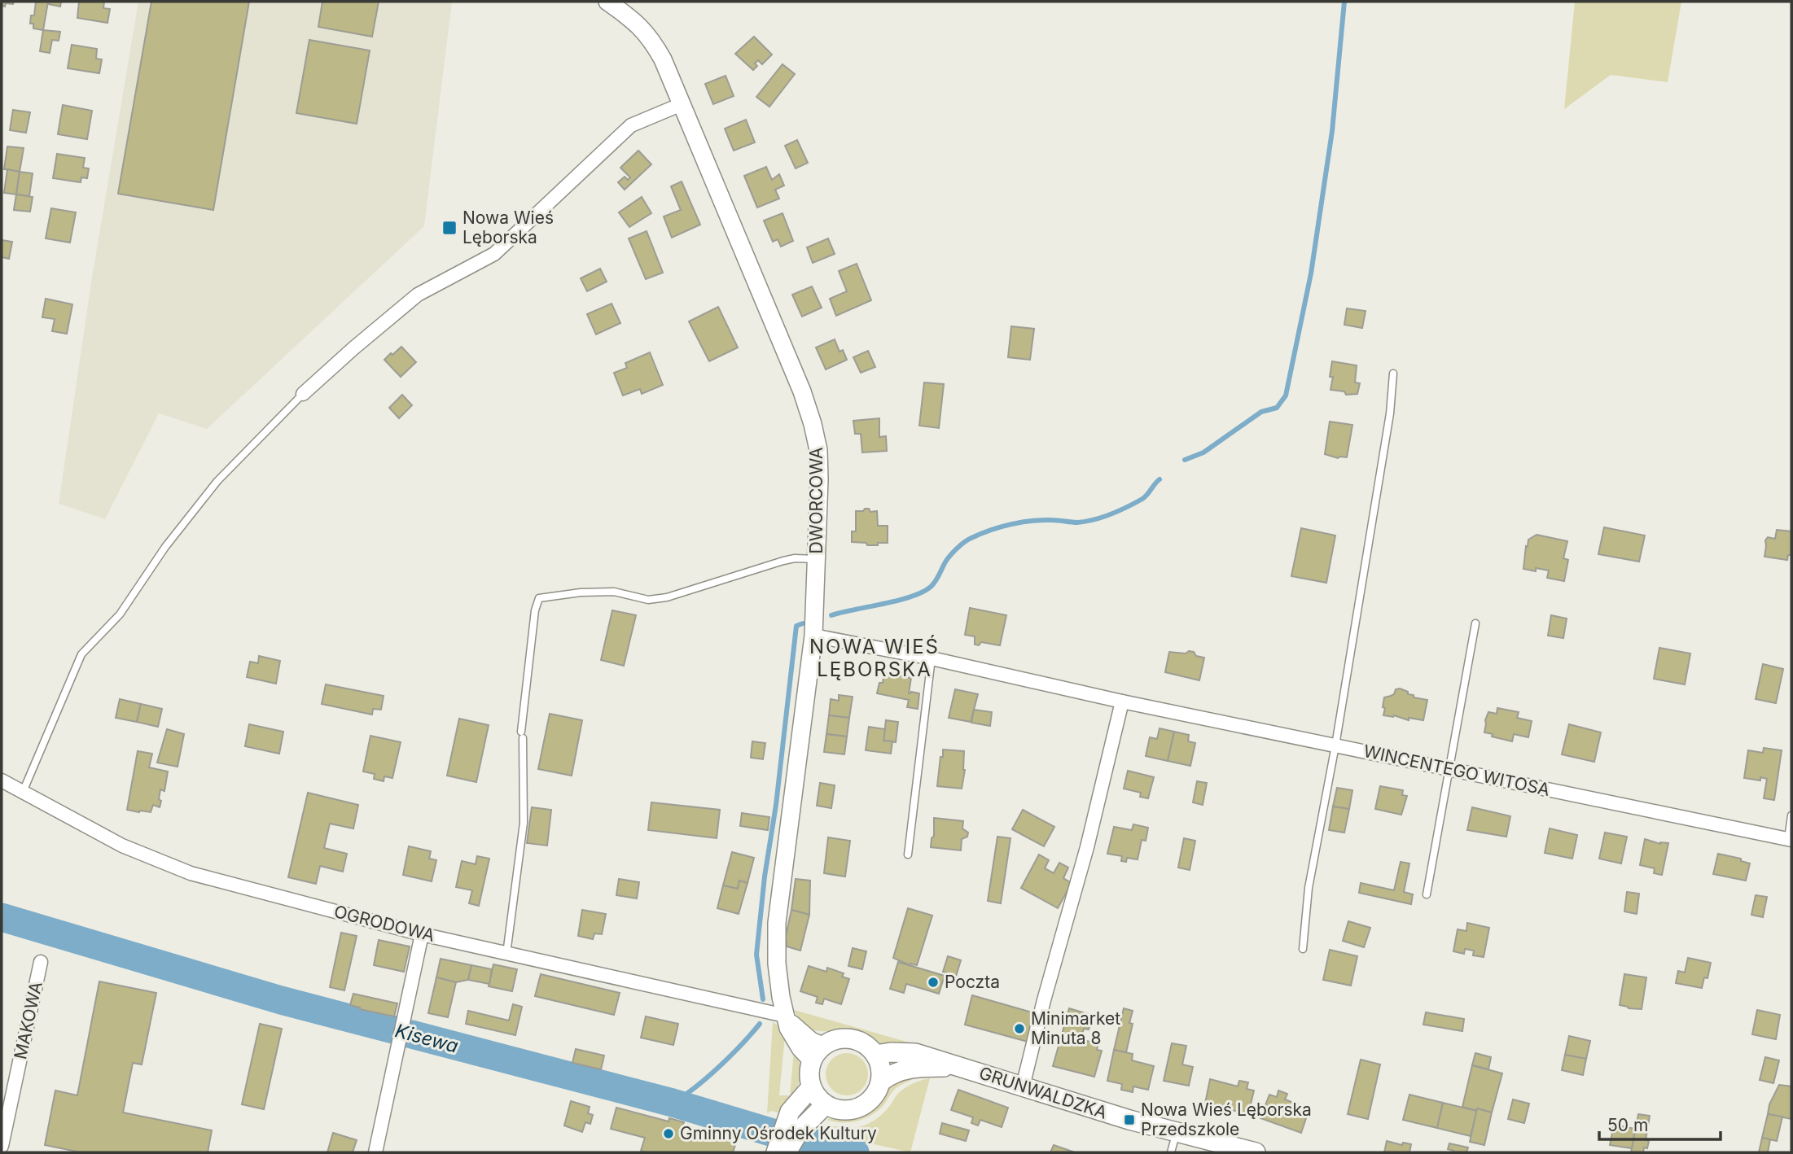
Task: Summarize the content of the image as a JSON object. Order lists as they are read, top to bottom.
{
  "streets": {
    "main road": ["GRUNWALDZKA"],
    "street": [
      "DWORCOWA",
      "WINCENTEGO WITOSA",
      "OGRODOWA",
      "MAKOWA"
    ]
  },
  "crossings": [
    ["DWORCOWA", "WINCENTEGO WITOSA"],
    ["DWORCOWA", "OGRODOWA"]
  ],
  "districts": ["NOWA WIEŚ LĘBORSKA"],
  "water": ["Kisewa"],
  "places": {
    "transit": ["Nowa Wieś Lęborska", "Nowa Wieś Lęborska Przedszkole"],
    "other": ["Poczta", "Minimarket Minuta 8", "Gminny Ośrodek Kultury"]
  },
  "scale_bar": "50 m"
}
